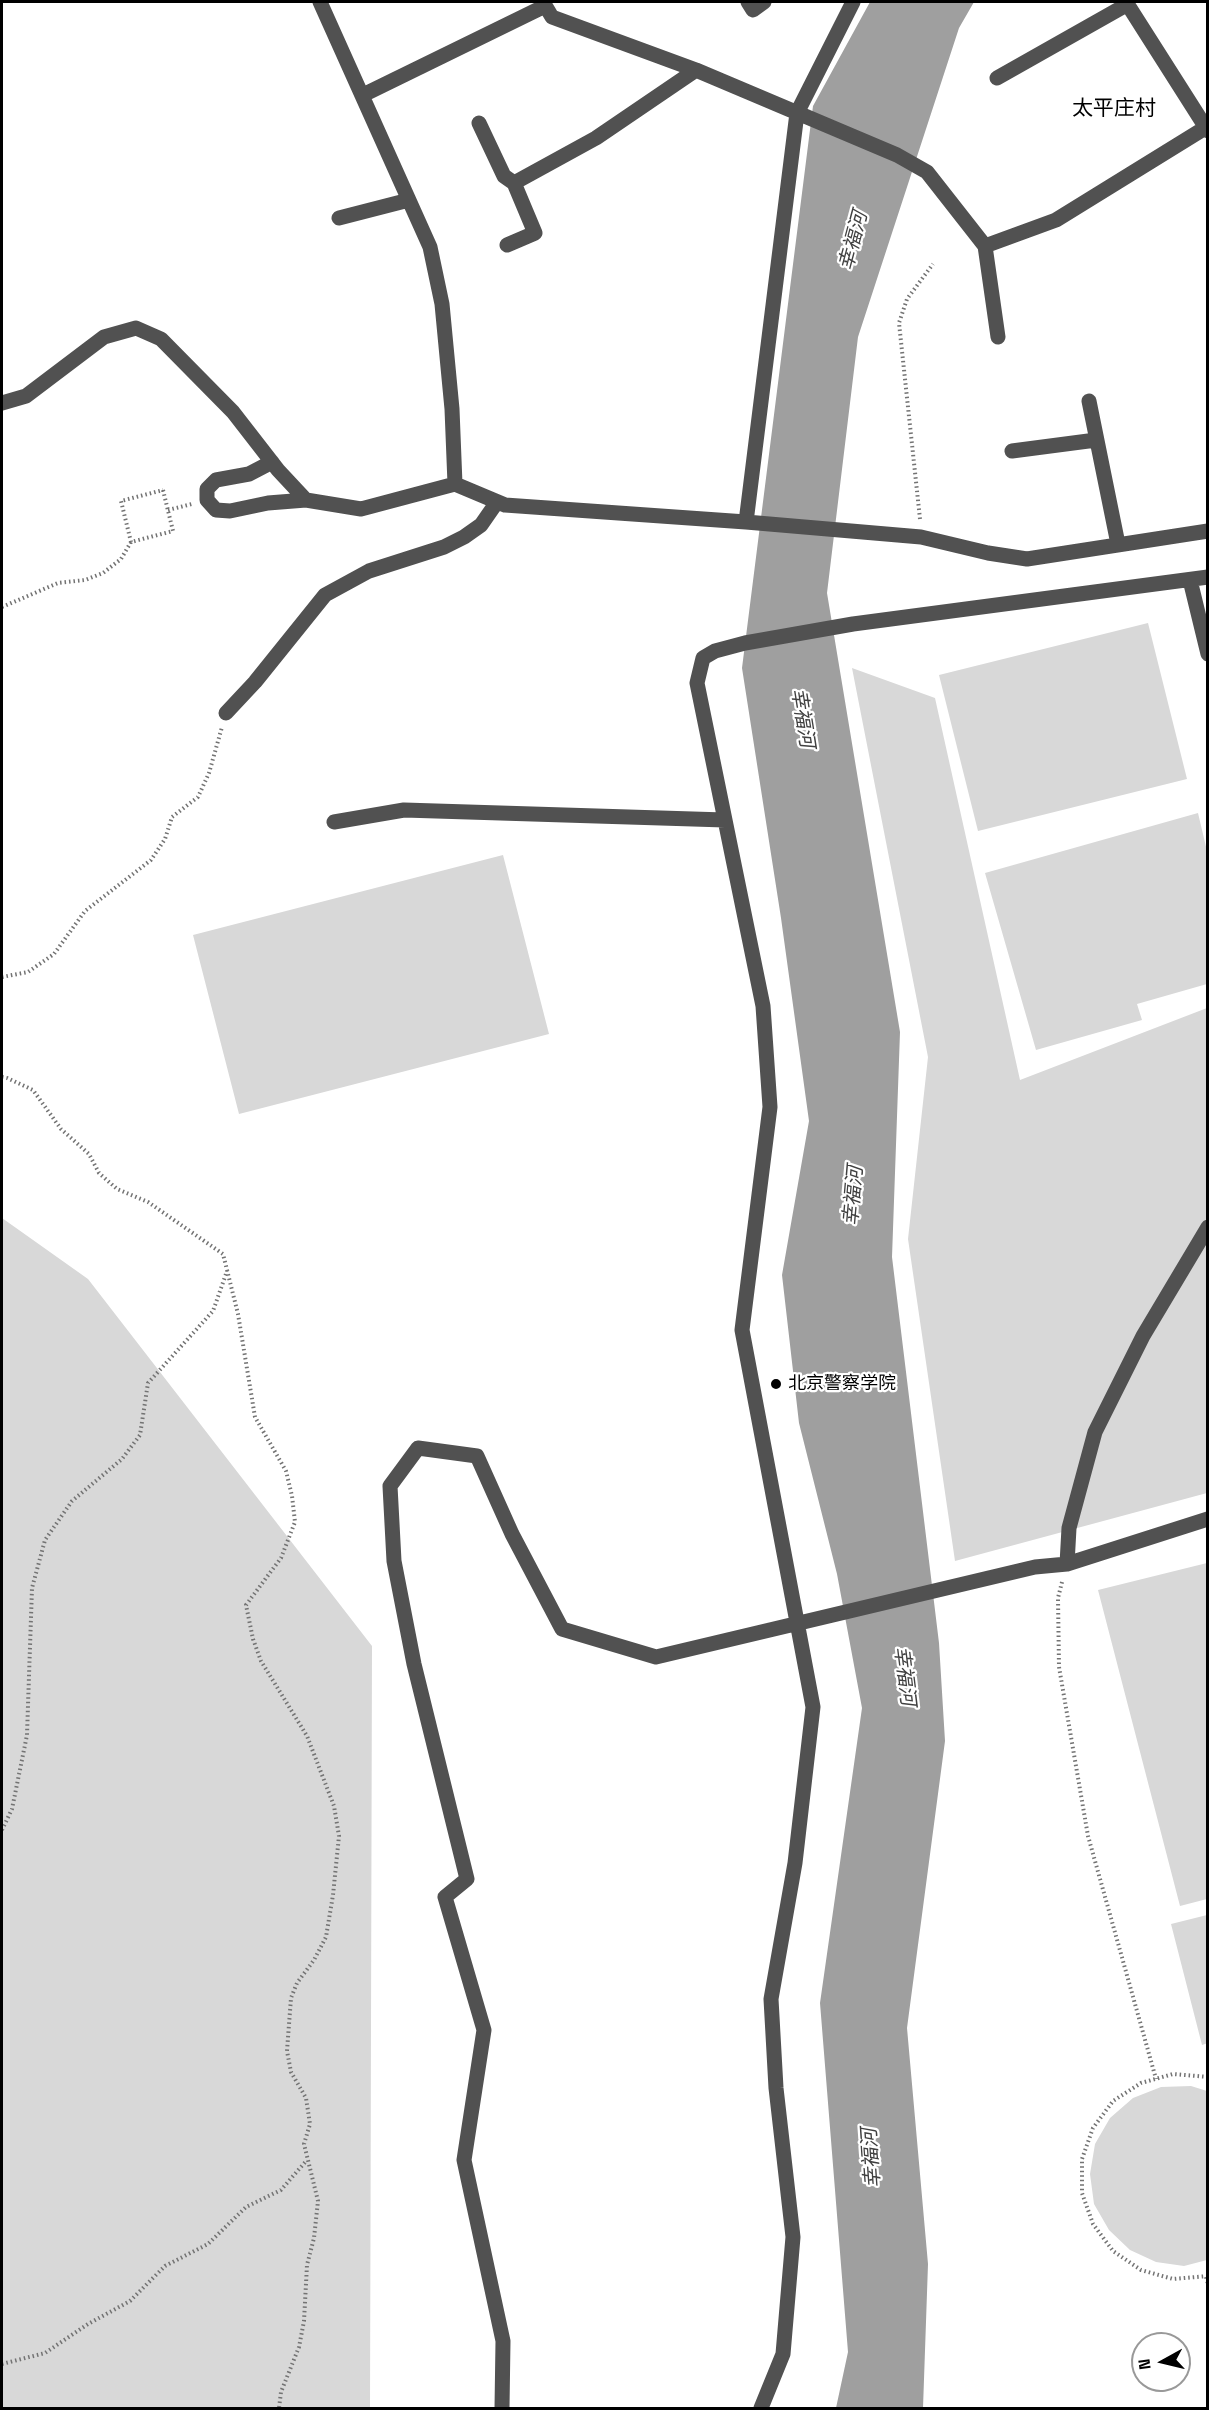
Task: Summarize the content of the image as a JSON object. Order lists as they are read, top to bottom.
{
  "districts": ["太平庄村"],
  "water": ["幸福河"],
  "places": ["北京警察学院"],
  "north": "left"
}
